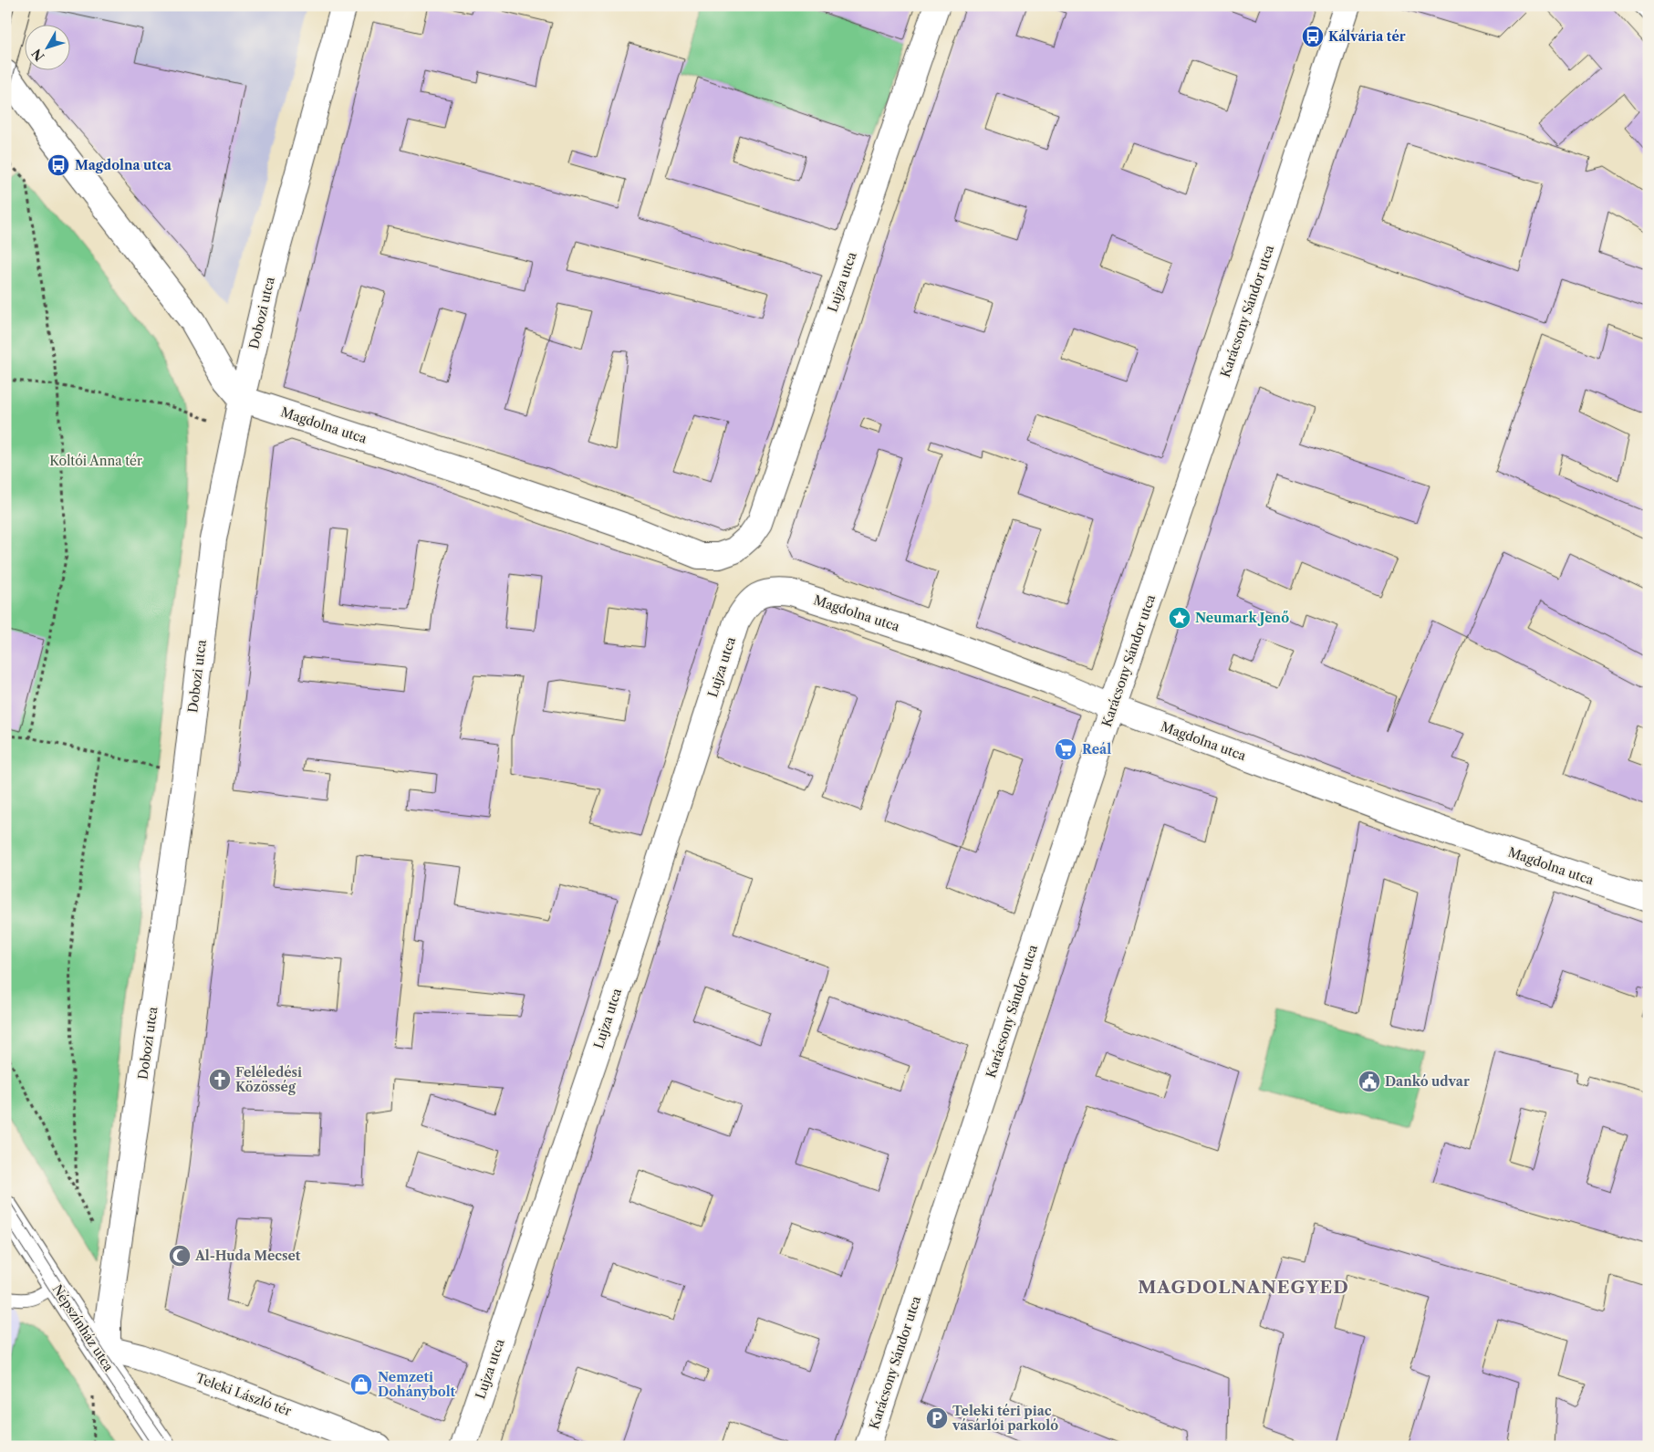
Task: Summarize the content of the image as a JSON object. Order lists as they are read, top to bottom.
{
  "streets": {
    "street": [
      "Lujza utca",
      "Karácsony Sándor utca",
      "Dobozi utca",
      "Magdolna utca",
      "Népszínház utca",
      "Teleki László tér"
    ]
  },
  "crossings": [
    ["Lujza utca", "Magdolna utca"],
    ["Karácsony Sándor utca", "Magdolna utca"],
    ["Dobozi utca", "Magdolna utca"],
    ["Dobozi utca", "Népszínház utca"],
    ["Dobozi utca", "Teleki László tér"],
    ["Népszínház utca", "Teleki László tér"]
  ],
  "districts": ["MAGDOLNANEGYED"],
  "parks": ["Koltói Anna tér"],
  "places": {
    "bus stop": ["Kálvária tér", "Magdolna utca"],
    "place": ["Neumark Jenő"],
    "supermarket": ["Reál"],
    "church": ["Feléledési Közösség"],
    "public building": ["Dankó udvar"],
    "mosque": ["Al-Huda Mecset"],
    "shop": ["Nemzeti Dohánybolt"],
    "parking": ["Teleki téri piac vásárlói parkoló"]
  },
  "north": "bottom left"
}
